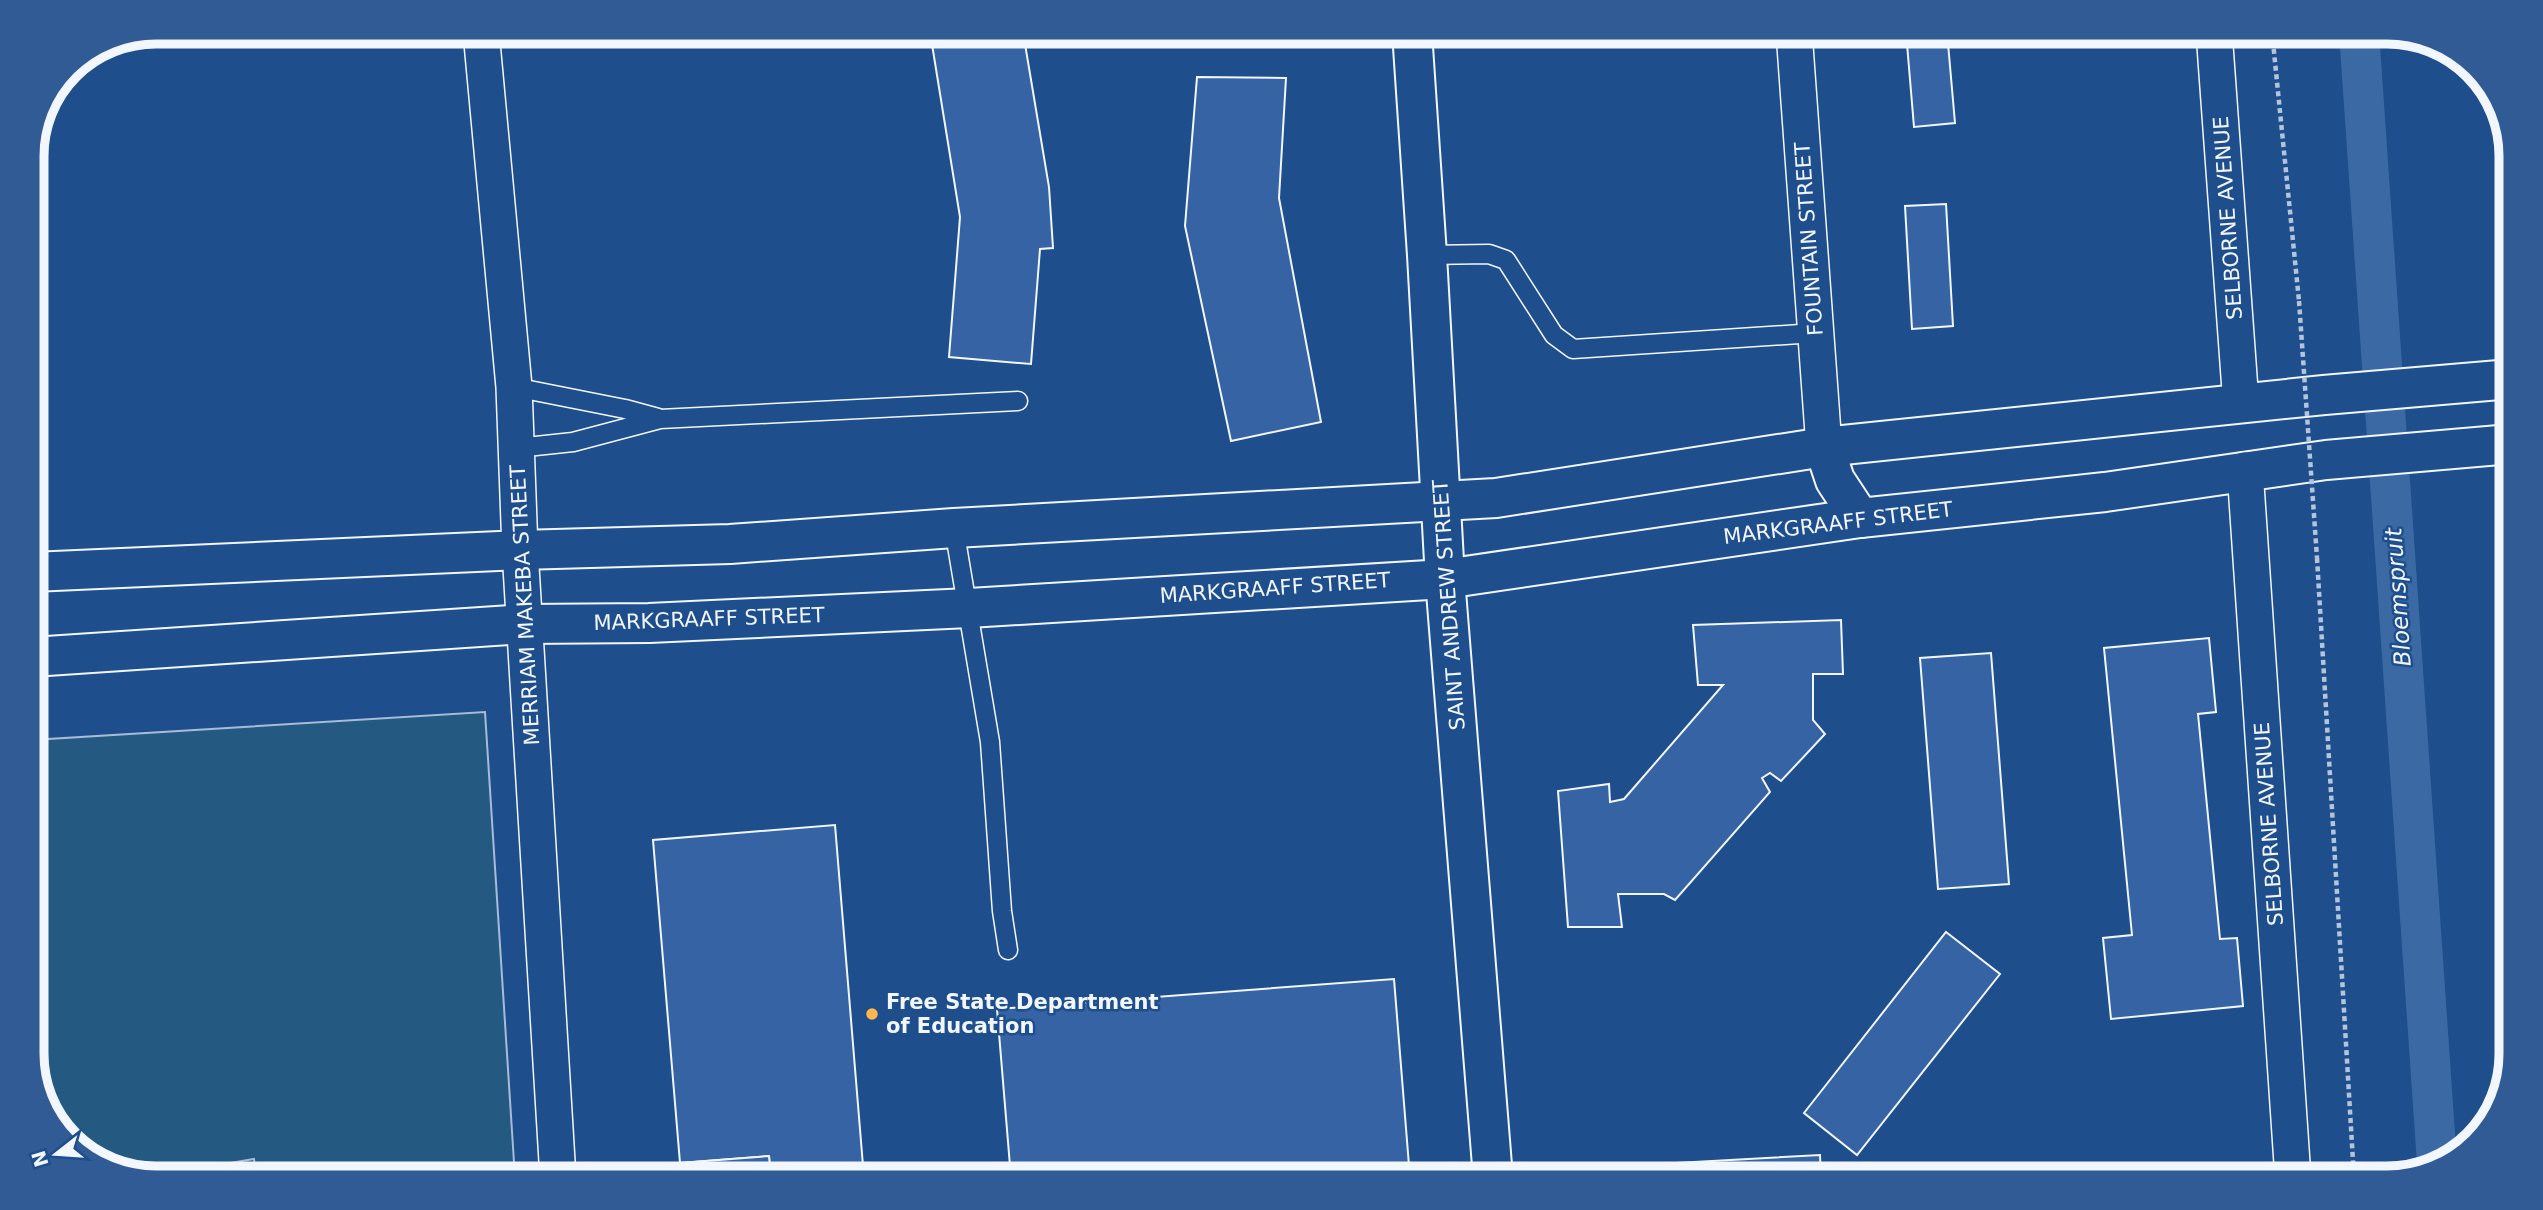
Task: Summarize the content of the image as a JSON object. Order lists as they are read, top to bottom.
{
  "streets": {
    "main road": ["MARKGRAAFF STREET", "SAINT ANDREW STREET"],
    "street": ["SELBORNE AVENUE", "FOUNTAIN STREET", "MERRIAM MAKEBA STREET"]
  },
  "crossings": [
    ["SELBORNE AVENUE", "MARKGRAAFF STREET"],
    ["MARKGRAAFF STREET", "MERRIAM MAKEBA STREET"],
    ["MARKGRAAFF STREET", "SAINT ANDREW STREET"]
  ],
  "water": ["Bloemspruit"],
  "places": ["Free State Department of Education"],
  "north": "left"
}
